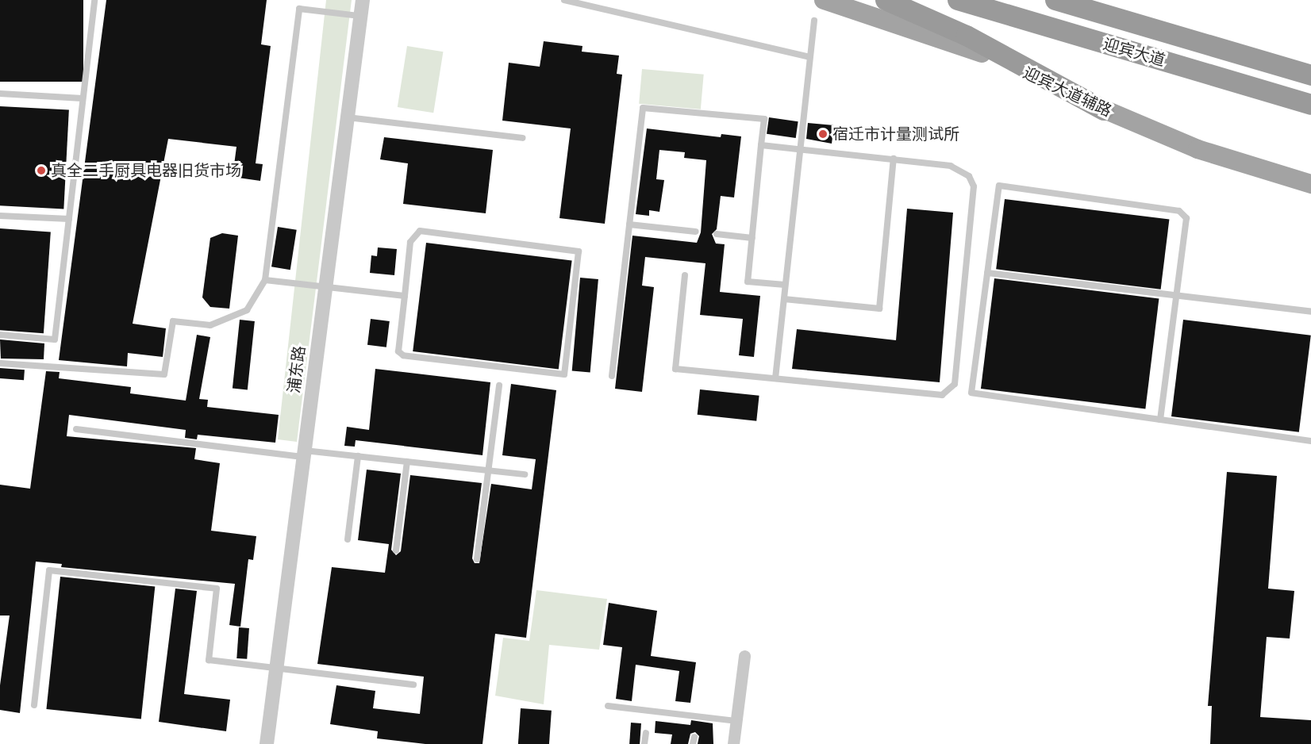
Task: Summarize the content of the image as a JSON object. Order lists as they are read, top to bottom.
{
  "streets": {
    "highway": ["迎宾大道"],
    "main road": ["迎宾大道辅路"],
    "street": ["浦东路"]
  },
  "places": ["宿迁市计量测试所", "真全二手厨具电器旧货市场"]
}
